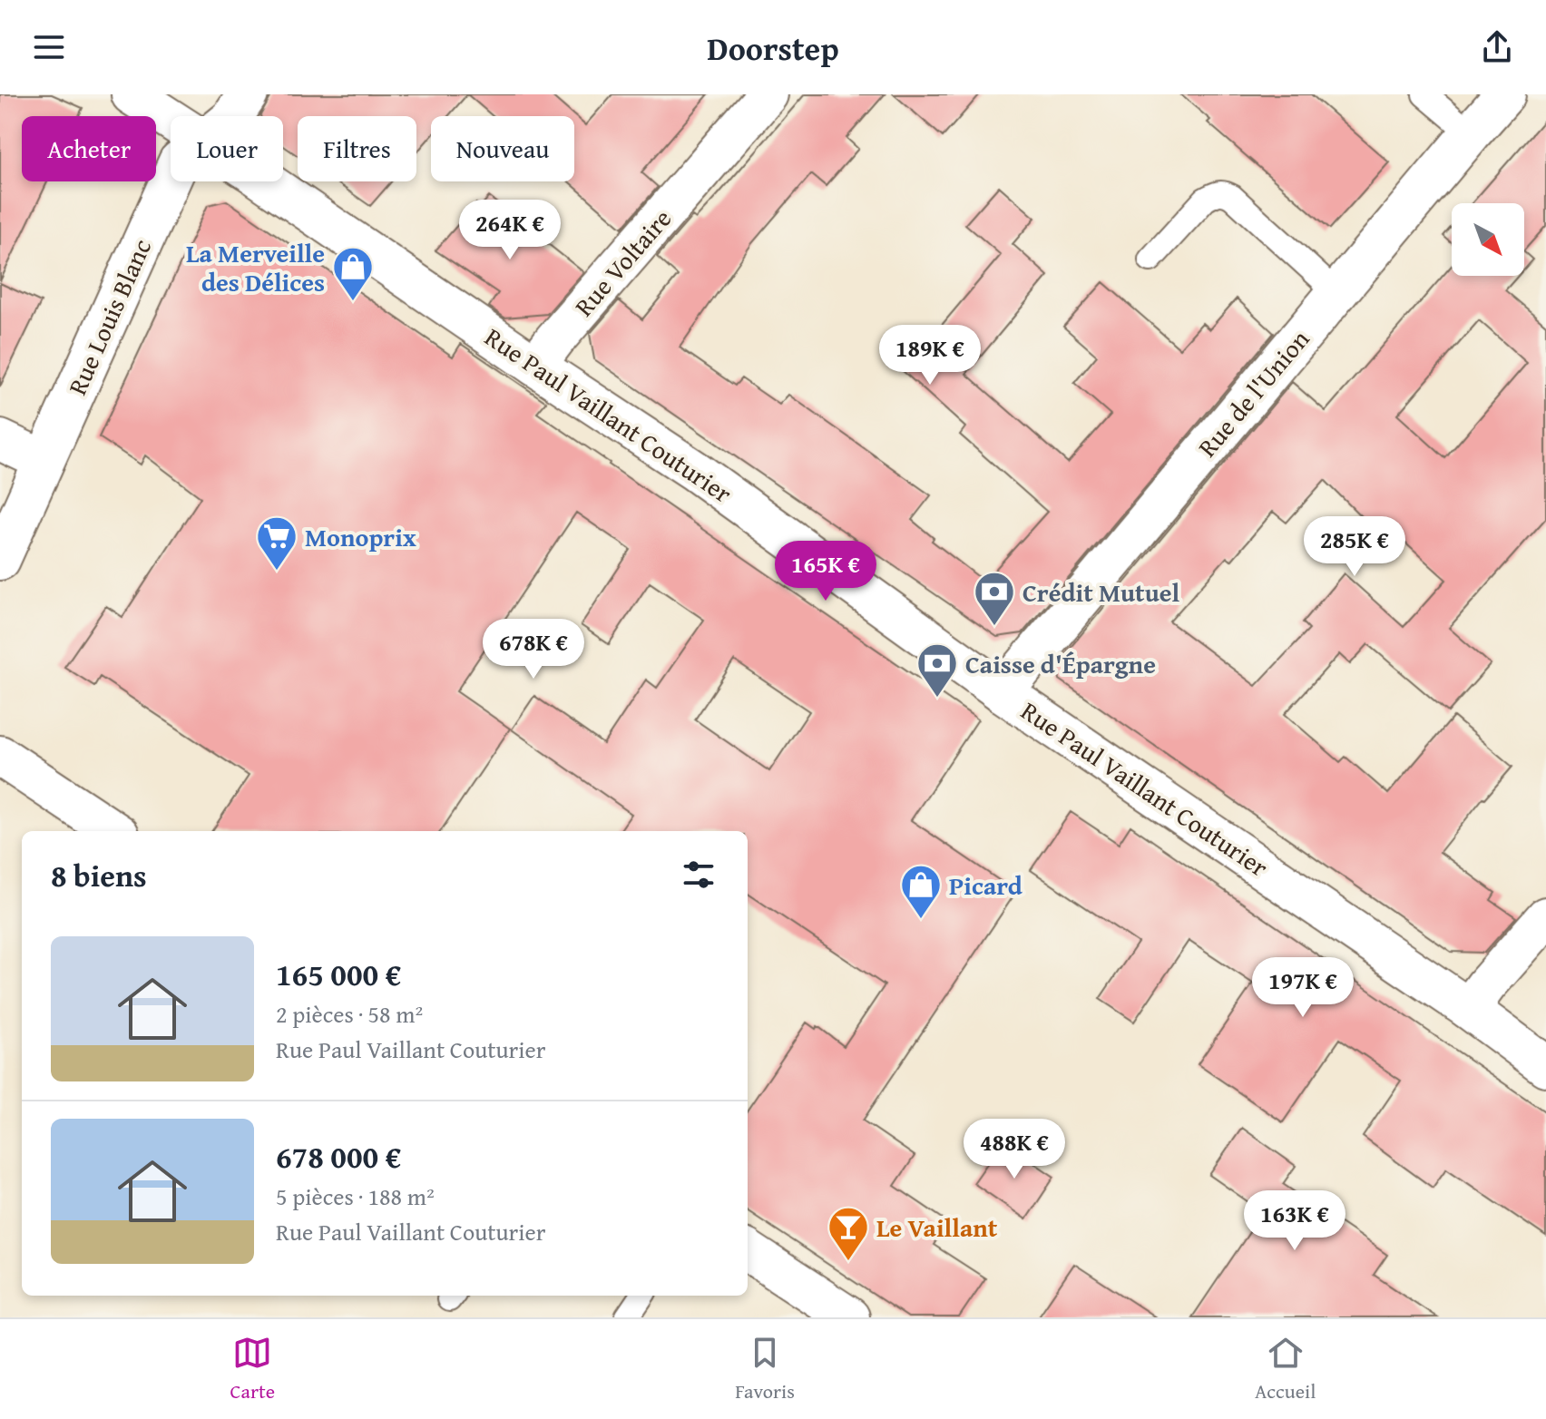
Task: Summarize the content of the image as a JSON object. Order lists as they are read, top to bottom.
{
  "streets": {
    "street": [
      "Rue Voltaire",
      "Rue Louis Blanc",
      "Rue de l'Union",
      "Rue Paul Vaillant Couturier"
    ]
  },
  "crossings": [
    ["Rue Voltaire", "Rue Paul Vaillant Couturier"],
    ["Rue de l'Union", "Rue Paul Vaillant Couturier"]
  ],
  "places": {
    "shop": ["La Merveille des Délices", "Picard"],
    "supermarket": ["Monoprix"],
    "bank": ["Crédit Mutuel", "Caisse d'Épargne"],
    "bar": ["Le Vaillant"]
  },
  "north": "bottom right",
  "page": {
    "header": "Doorstep",
    "chip": [
      "Acheter",
      "Louer",
      "Filtres",
      "Nouveau"
    ],
    "price": [
      "264K €",
      "189K €",
      "285K €",
      "165K €",
      "678K €",
      "197K €",
      "488K €",
      "163K €"
    ],
    "heading": "8 biens",
    "list": [
      {
        "name": "165 000 €",
        "note": "2 pièces · 58 m² · Rue Paul Vaillant Couturier"
      },
      {
        "name": "678 000 €",
        "note": "5 pièces · 188 m² · Rue Paul Vaillant Couturier"
      }
    ],
    "tabs": ["Carte", "Favoris", "Accueil"]
  }
}
